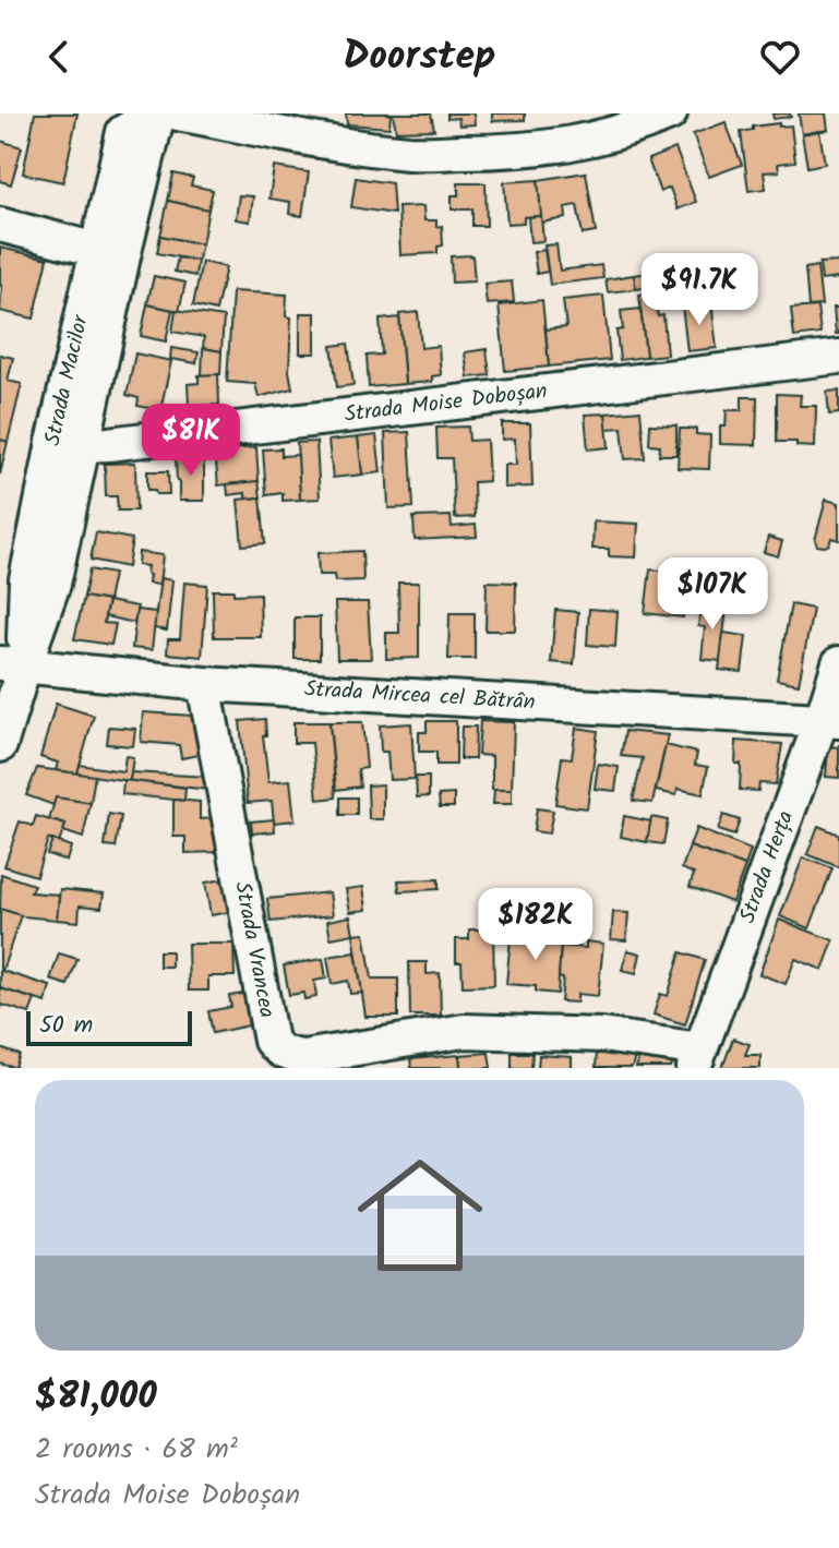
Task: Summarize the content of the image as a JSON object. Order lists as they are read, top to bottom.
{
  "streets": {
    "street": [
      "Strada Macilor",
      "Strada Moise Doboșan",
      "Strada Mircea cel Bătrân",
      "Strada Herța",
      "Strada Vrancea"
    ]
  },
  "crossings": [
    ["Strada Macilor", "Strada Moise Doboșan"],
    ["Strada Macilor", "Strada Mircea cel Bătrân"],
    ["Strada Mircea cel Bătrân", "Strada Herța"],
    ["Strada Mircea cel Bătrân", "Strada Vrancea"],
    ["Strada Herța", "Strada Vrancea"]
  ],
  "scale_bar": "50 m",
  "page": {
    "header": "Doorstep",
    "price": [
      "$91.7K",
      "$81K",
      "$107K",
      "$182K"
    ],
    "scale": "50 m",
    "list": [
      {
        "name": "$81,000",
        "note": "2 rooms · 68 m² · Strada Moise Doboșan"
      }
    ]
  }
}
